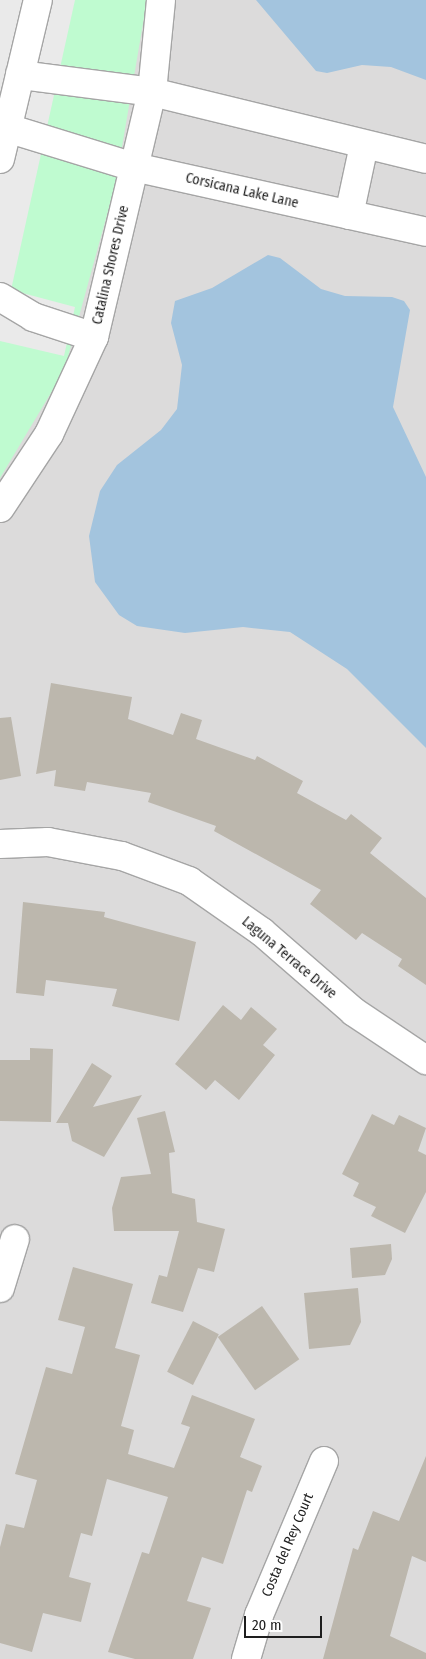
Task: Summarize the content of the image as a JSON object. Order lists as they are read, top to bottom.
{
  "streets": {
    "street": [
      "Corsicana Lake Lane",
      "Catalina Shores Drive",
      "Laguna Terrace Drive",
      "Costa del Rey Court"
    ]
  },
  "crossings": [
    ["Corsicana Lake Lane", "Catalina Shores Drive"]
  ],
  "scale_bar": "20 m"
}
